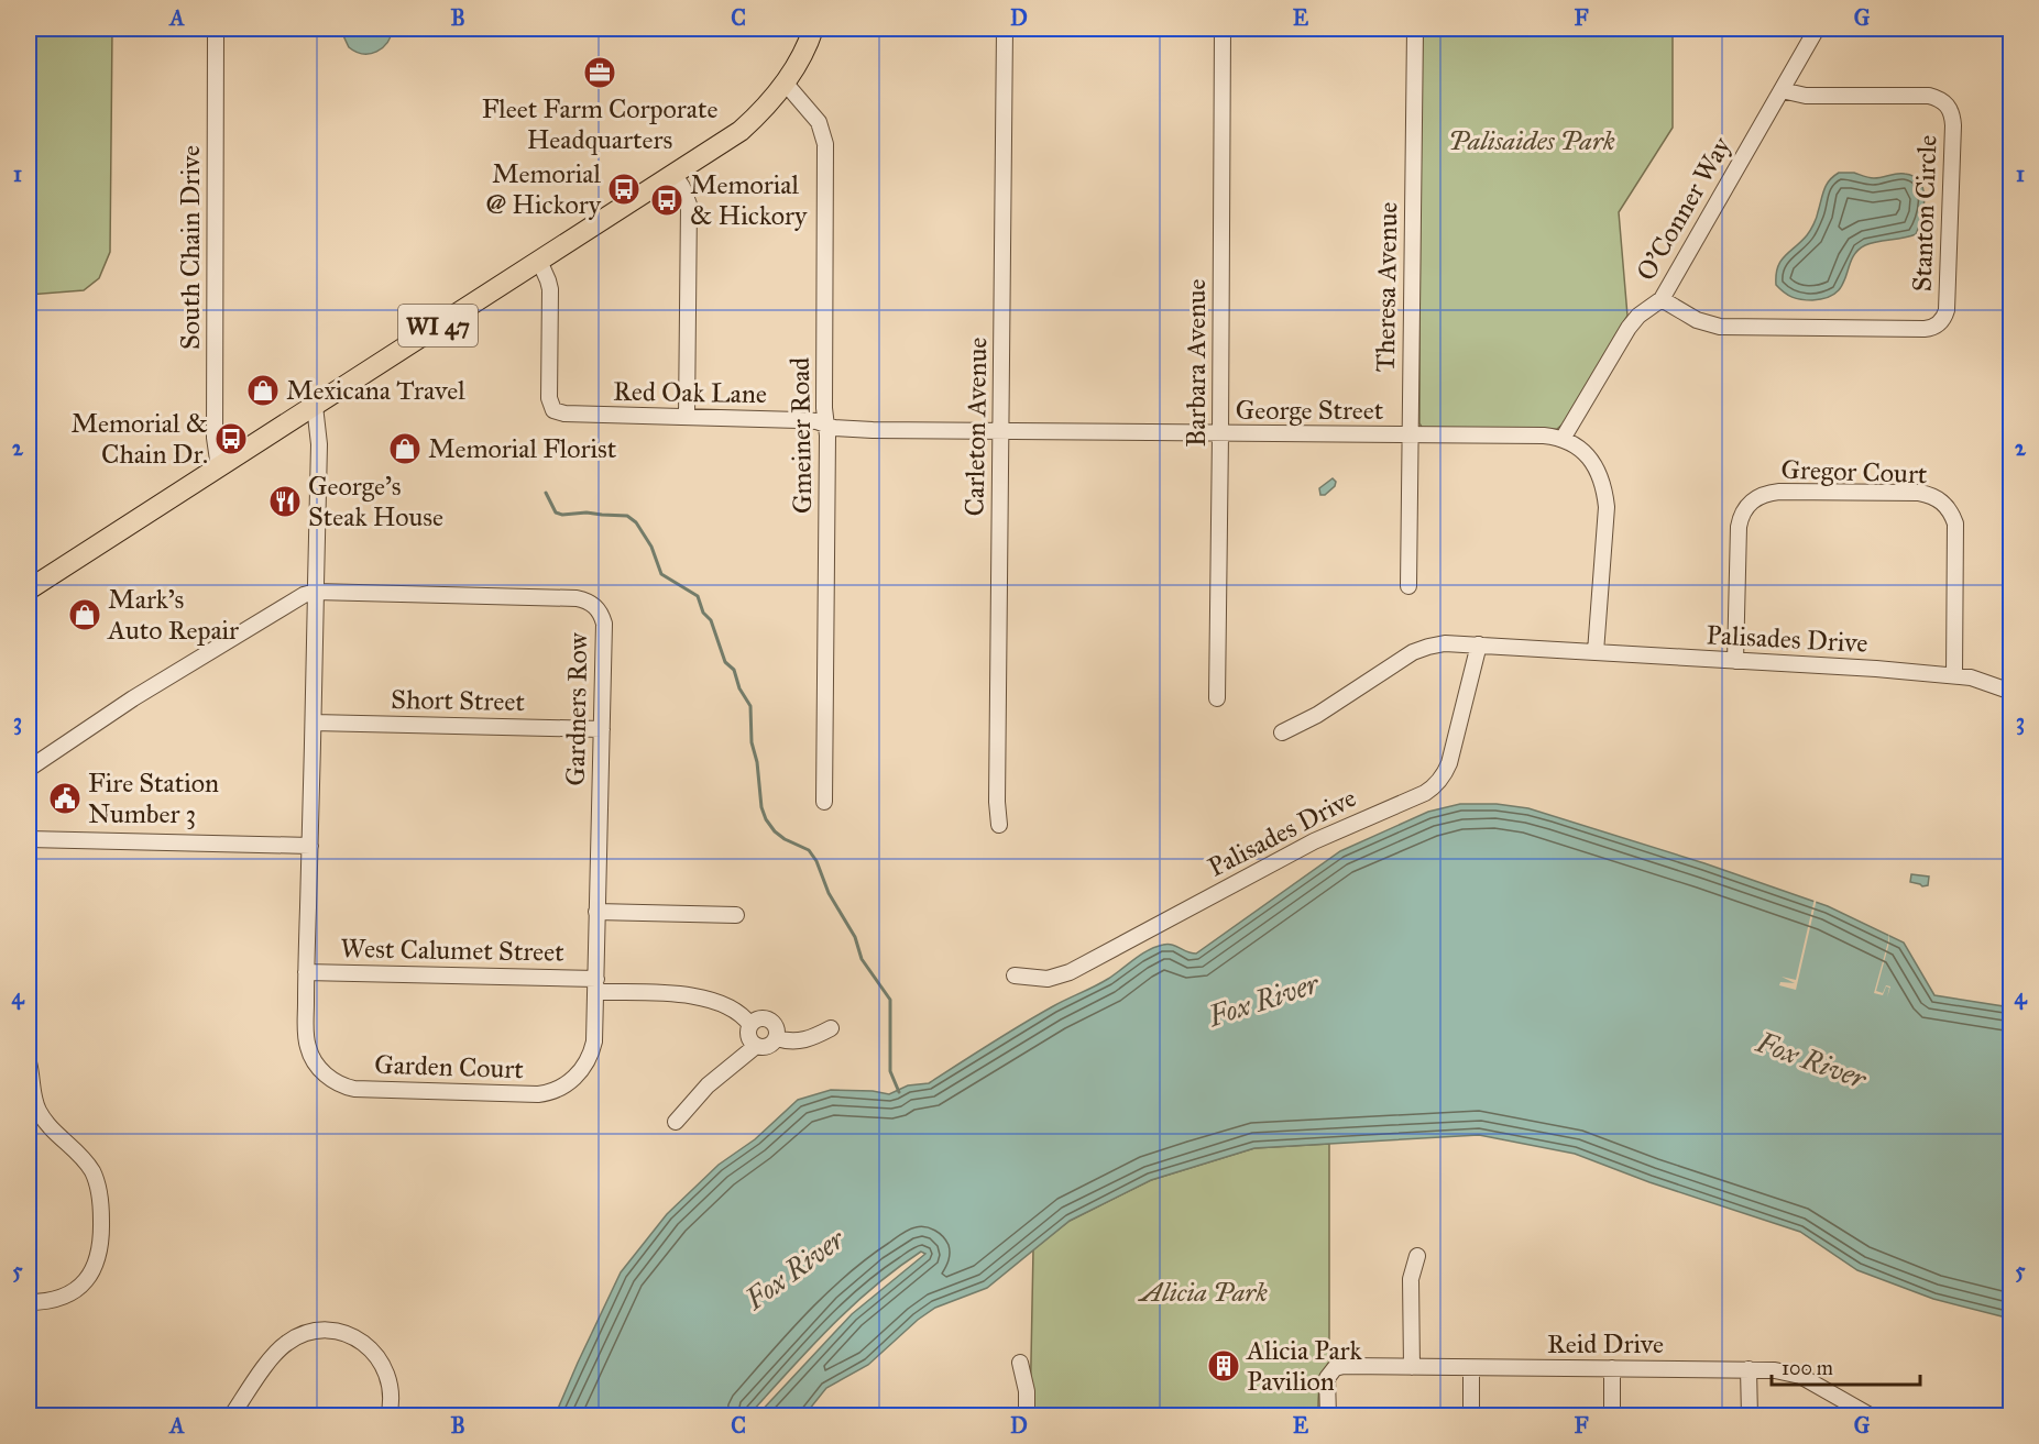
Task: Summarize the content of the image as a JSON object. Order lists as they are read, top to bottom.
{
  "streets": {
    "main road": ["WI 47"],
    "street": [
      "O'Conner Way",
      "Stanton Circle",
      "South Chain Drive",
      "Theresa Avenue",
      "Barbara Avenue",
      "Red Oak Lane",
      "George Street",
      "Carleton Avenue",
      "Gmeiner Road",
      "Gregor Court",
      "Palisades Drive",
      "Short Street",
      "Gardners Row",
      "West Calumet Street",
      "Garden Court",
      "Reid Drive"
    ]
  },
  "crossings": [
    ["O'Conner Way", "Stanton Circle"],
    ["O'Conner Way", "George Street"],
    ["South Chain Drive", "WI 47"],
    ["Theresa Avenue", "George Street"],
    ["WI 47", "Red Oak Lane"],
    ["WI 47", "Gmeiner Road"],
    ["Barbara Avenue", "George Street"],
    ["Red Oak Lane", "George Street"],
    ["Red Oak Lane", "Gmeiner Road"],
    ["George Street", "Carleton Avenue"],
    ["George Street", "Gmeiner Road"],
    ["George Street", "Palisades Drive"],
    ["Gregor Court", "Palisades Drive"],
    ["Short Street", "Gardners Row"],
    ["Gardners Row", "West Calumet Street"],
    ["Gardners Row", "Garden Court"],
    ["West Calumet Street", "Garden Court"]
  ],
  "water": ["Fox River"],
  "parks": ["Palisaides Park", "Alicia Park"],
  "places": {
    "office": ["Fleet Farm Corporate Headquarters"],
    "bus stop": ["Memorial @ Hickory", "Memorial & Hickory", "Memorial & Chain Dr."],
    "shop": ["Mexicana Travel", "Memorial Florist", "Mark's Auto Repair"],
    "restaurant": ["George's Steak House"],
    "public building": ["Fire Station Number 3"],
    "building": ["Alicia Park Pavilion"]
  },
  "scale_bar": "100 m",
  "grid": {
    "columns": [
      "A",
      "B",
      "C",
      "D",
      "E",
      "F",
      "G"
    ],
    "rows": [
      "1",
      "2",
      "3",
      "4",
      "5"
    ]
  }
}
